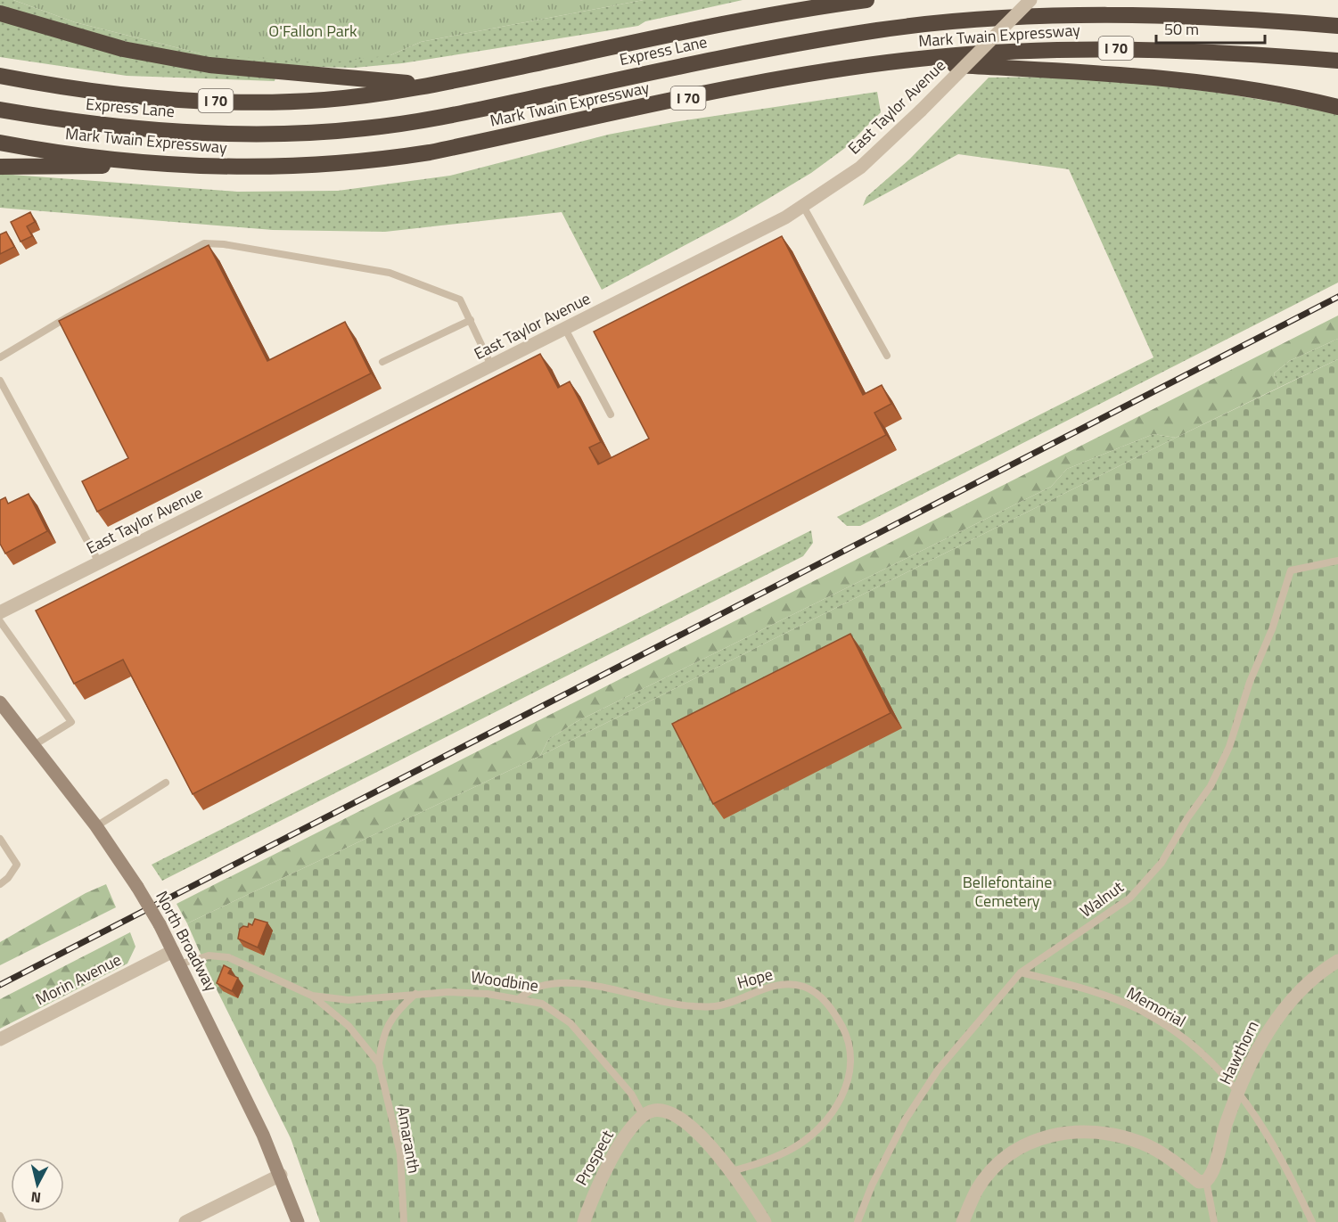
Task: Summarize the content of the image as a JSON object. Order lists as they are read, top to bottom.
{
  "streets": {
    "highway": ["Mark Twain Expressway", "I 70", "Express Lane"],
    "main road": ["North Broadway"],
    "street": [
      "East Taylor Avenue",
      "Morin Avenue",
      "Hawthorn",
      "Prospect"
    ],
    "lane": [
      "Walnut",
      "Hope",
      "Woodbine",
      "Memorial",
      "Amaranth"
    ]
  },
  "crossings": [
    ["Walnut", "Memorial"],
    ["North Broadway", "Morin Avenue"],
    ["North Broadway", "Woodbine"],
    ["Hope", "Woodbine"],
    ["Woodbine", "Amaranth"],
    ["Woodbine", "Prospect"],
    ["Memorial", "Hawthorn"]
  ],
  "parks": ["O'Fallon Park", "Bellefontaine Cemetery"],
  "scale_bar": "50 m",
  "north": "bottom"
}
